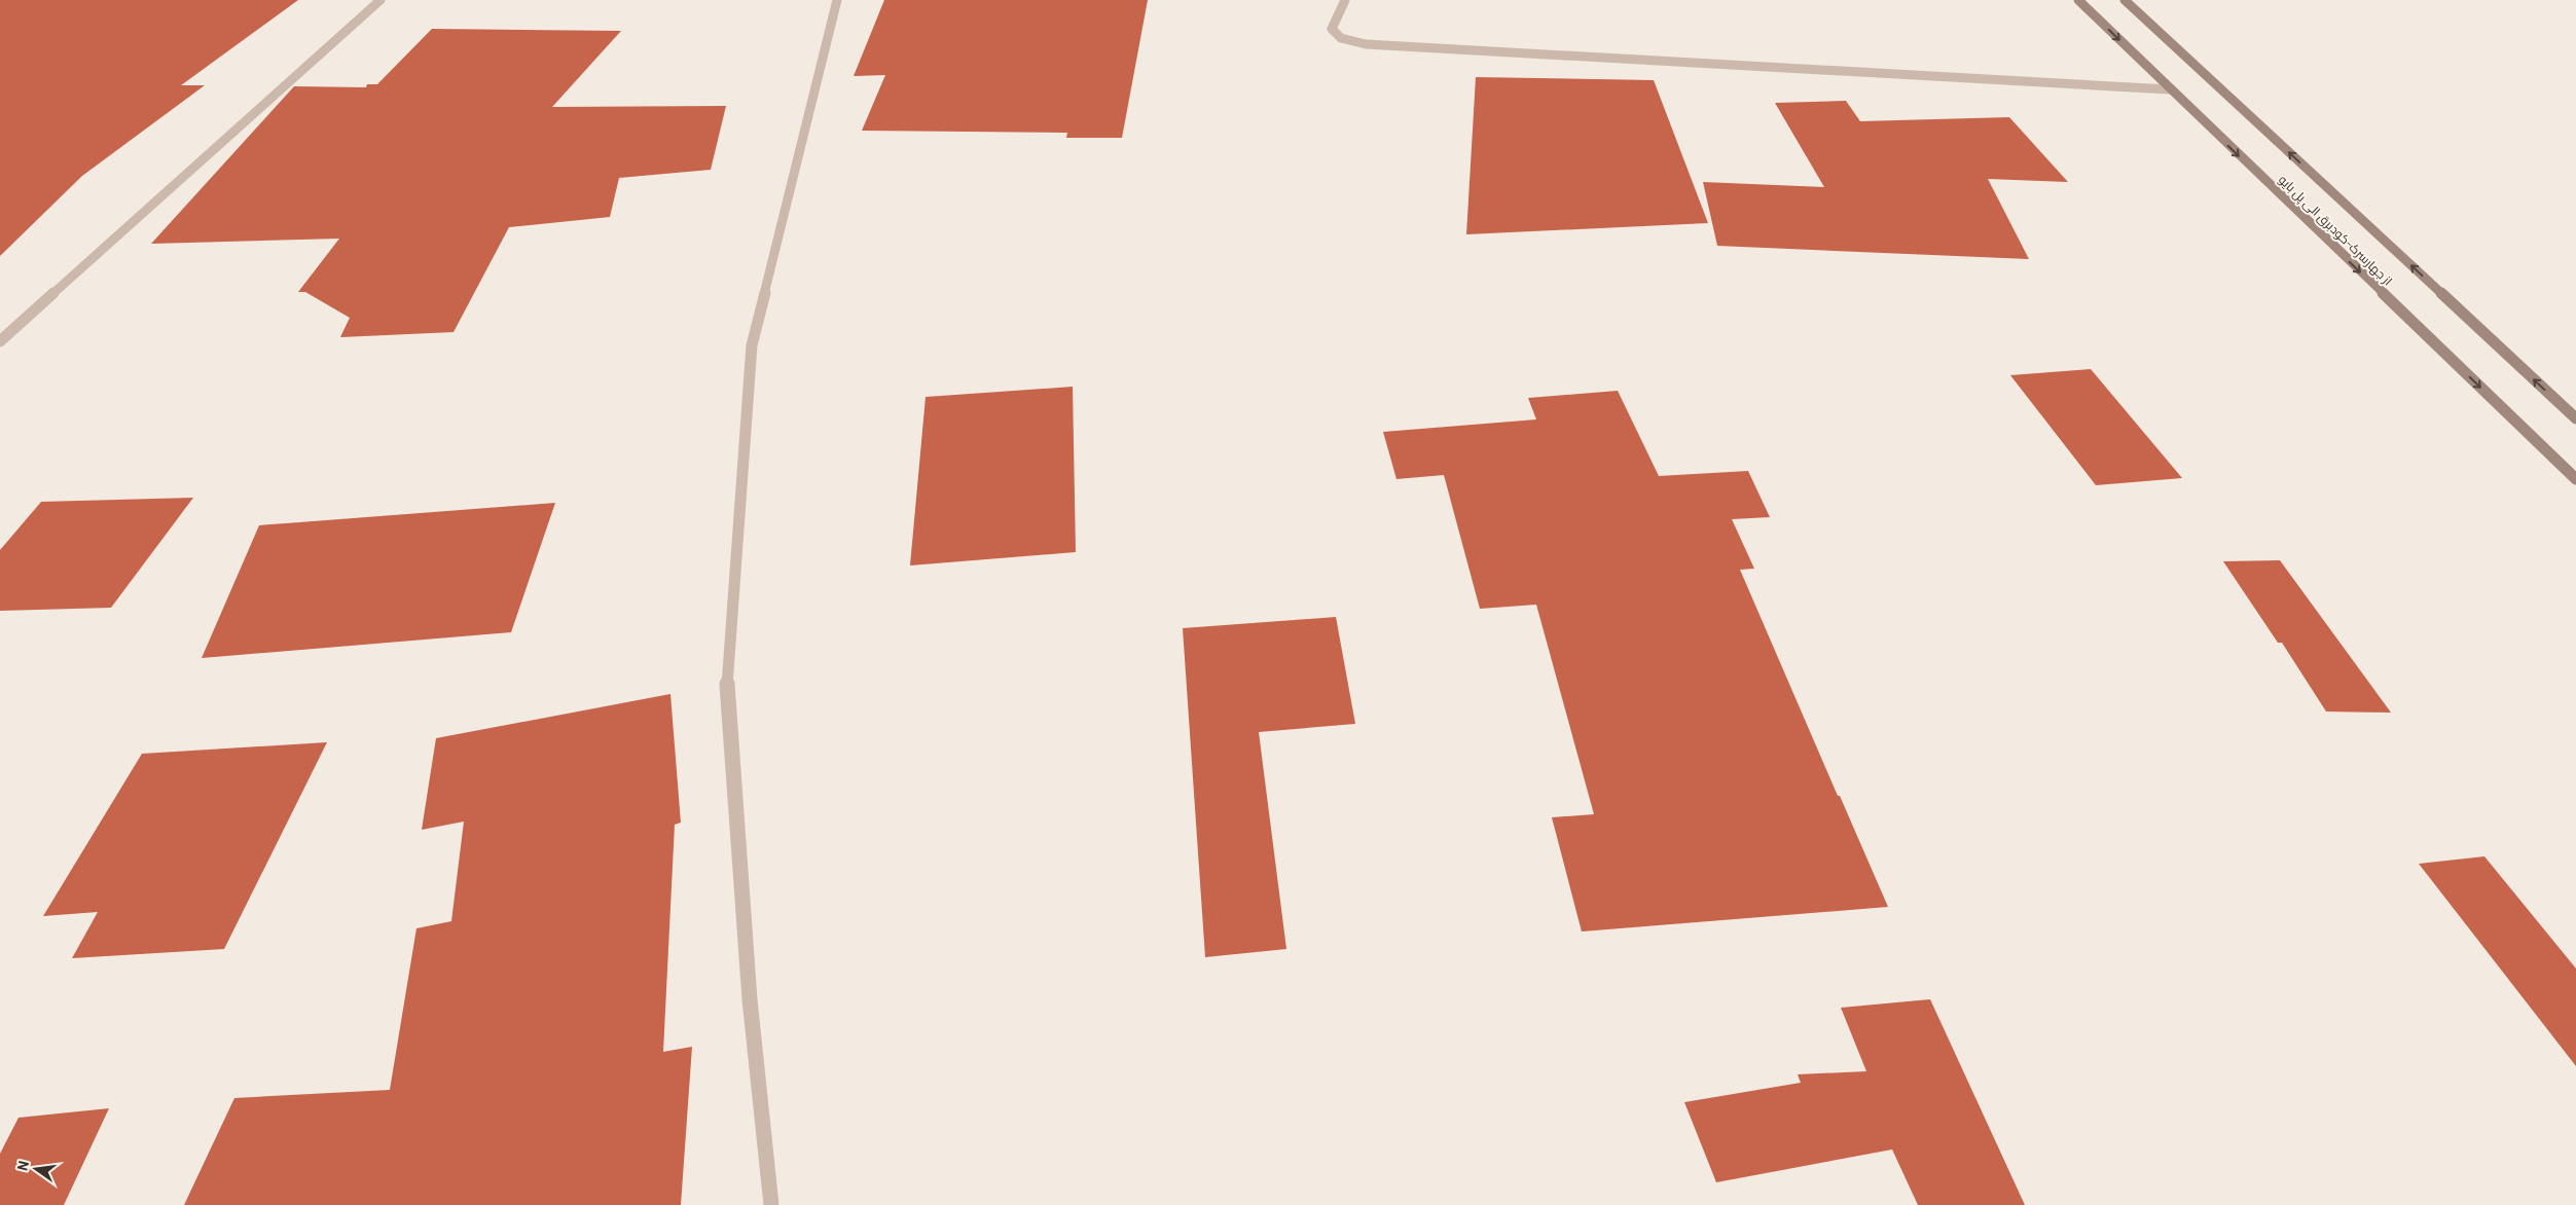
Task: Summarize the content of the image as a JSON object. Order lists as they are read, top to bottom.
{
  "streets": {
    "street": ["از جهارسرک-کودبرق الی پل بایو"]
  },
  "north": "left"
}
